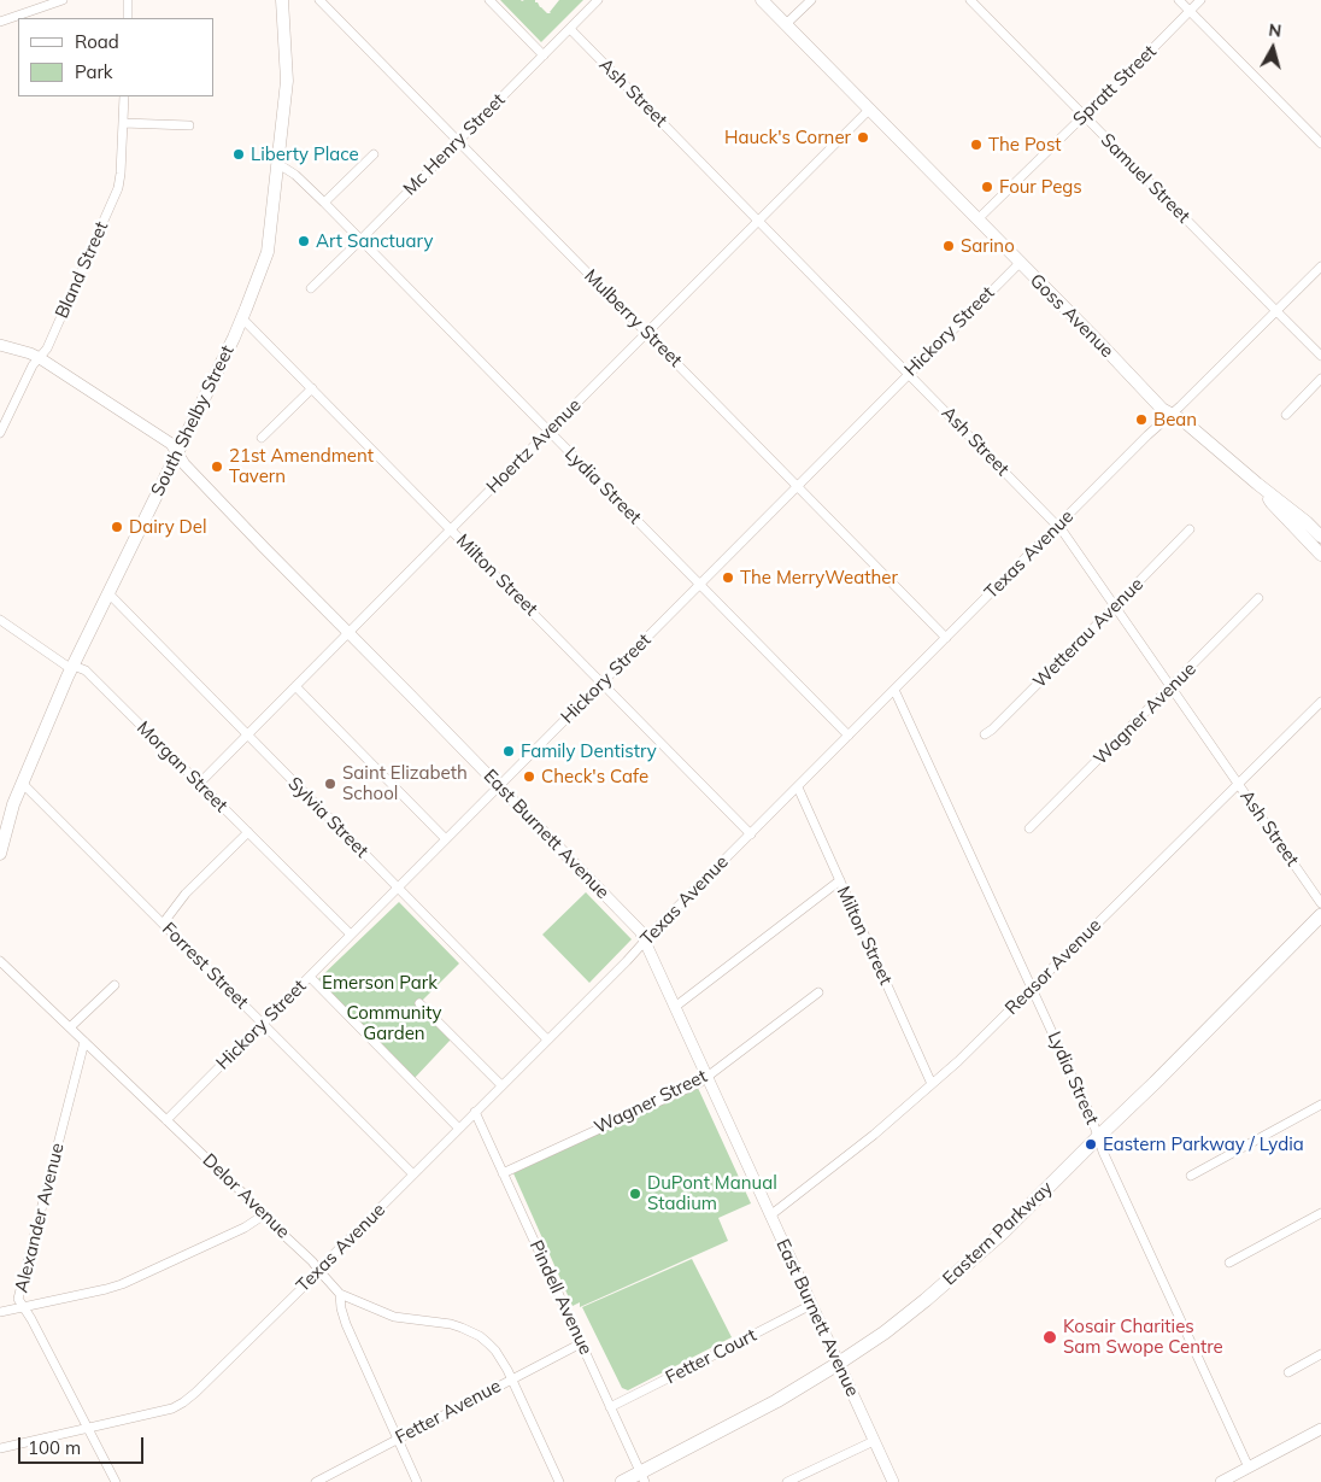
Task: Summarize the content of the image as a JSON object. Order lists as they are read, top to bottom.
{
  "streets": {
    "main road": ["Goss Avenue", "South Shelby Street", "Eastern Parkway"],
    "street": [
      "Spratt Street",
      "Ash Street",
      "Mc Henry Street",
      "Samuel Street",
      "Bland Street",
      "Mulberry Street",
      "Hickory Street",
      "Hoertz Avenue",
      "Lydia Street",
      "Texas Avenue",
      "Milton Street",
      "Wetterau Avenue",
      "Wagner Avenue",
      "Morgan Street",
      "Sylvia Street",
      "East Burnett Avenue",
      "Forrest Street",
      "Reasor Avenue",
      "Wagner Street",
      "Delor Avenue",
      "Alexander Avenue",
      "Pindell Avenue",
      "Fetter Court",
      "Fetter Avenue"
    ]
  },
  "crossings": [
    ["Spratt Street", "Samuel Street"],
    ["Spratt Street", "Goss Avenue"],
    ["Ash Street", "Mc Henry Street"],
    ["Ash Street", "Hickory Street"],
    ["Ash Street", "Hoertz Avenue"],
    ["Ash Street", "Texas Avenue"],
    ["Ash Street", "Wetterau Avenue"],
    ["Ash Street", "Wagner Avenue"],
    ["Ash Street", "Reasor Avenue"],
    ["Mc Henry Street", "Mulberry Street"],
    ["Mc Henry Street", "Lydia Street"],
    ["Samuel Street", "Texas Avenue"],
    ["Bland Street", "East Burnett Avenue"],
    ["Goss Avenue", "Hickory Street"],
    ["Goss Avenue", "Hoertz Avenue"],
    ["Goss Avenue", "Texas Avenue"],
    ["Mulberry Street", "Hickory Street"],
    ["Mulberry Street", "Hoertz Avenue"],
    ["Mulberry Street", "Texas Avenue"],
    ["Hickory Street", "Lydia Street"],
    ["Hickory Street", "Milton Street"],
    ["Hickory Street", "Morgan Street"],
    ["Hickory Street", "Sylvia Street"],
    ["Hickory Street", "East Burnett Avenue"],
    ["Hickory Street", "Forrest Street"],
    ["Hickory Street", "Delor Avenue"],
    ["South Shelby Street", "Lydia Street"],
    ["South Shelby Street", "Milton Street"],
    ["South Shelby Street", "Morgan Street"],
    ["South Shelby Street", "Sylvia Street"],
    ["South Shelby Street", "East Burnett Avenue"],
    ["South Shelby Street", "Forrest Street"],
    ["Hoertz Avenue", "Lydia Street"],
    ["Hoertz Avenue", "Milton Street"],
    ["Hoertz Avenue", "Morgan Street"],
    ["Hoertz Avenue", "Sylvia Street"],
    ["Hoertz Avenue", "East Burnett Avenue"],
    ["Lydia Street", "Texas Avenue"],
    ["Lydia Street", "Reasor Avenue"],
    ["Lydia Street", "Eastern Parkway"],
    ["Texas Avenue", "Milton Street"],
    ["Texas Avenue", "Sylvia Street"],
    ["Texas Avenue", "East Burnett Avenue"],
    ["Texas Avenue", "Forrest Street"],
    ["Texas Avenue", "Delor Avenue"],
    ["Texas Avenue", "Alexander Avenue"],
    ["Texas Avenue", "Pindell Avenue"],
    ["Milton Street", "Reasor Avenue"],
    ["East Burnett Avenue", "Reasor Avenue"],
    ["East Burnett Avenue", "Wagner Street"],
    ["East Burnett Avenue", "Eastern Parkway"],
    ["East Burnett Avenue", "Fetter Court"],
    ["Wagner Street", "Pindell Avenue"],
    ["Delor Avenue", "Alexander Avenue"],
    ["Eastern Parkway", "Pindell Avenue"],
    ["Pindell Avenue", "Fetter Court"],
    ["Pindell Avenue", "Fetter Avenue"]
  ],
  "parks": ["Emerson Park", "Community Garden"],
  "places": [
    "Hauck's Corner",
    "The Post",
    "Liberty Place",
    "Four Pegs",
    "Art Sanctuary",
    "Sarino",
    "Bean",
    "21st Amendment Tavern",
    "Dairy Del",
    "The MerryWeather",
    "Family Dentistry",
    "Check's Cafe",
    "Saint Elizabeth School",
    "Eastern Parkway / Lydia",
    "DuPont Manual Stadium",
    "Kosair Charities Sam Swope Centre"
  ],
  "legend": ["Road", "Park"],
  "scale_bar": "100 m",
  "north": "top"
}
